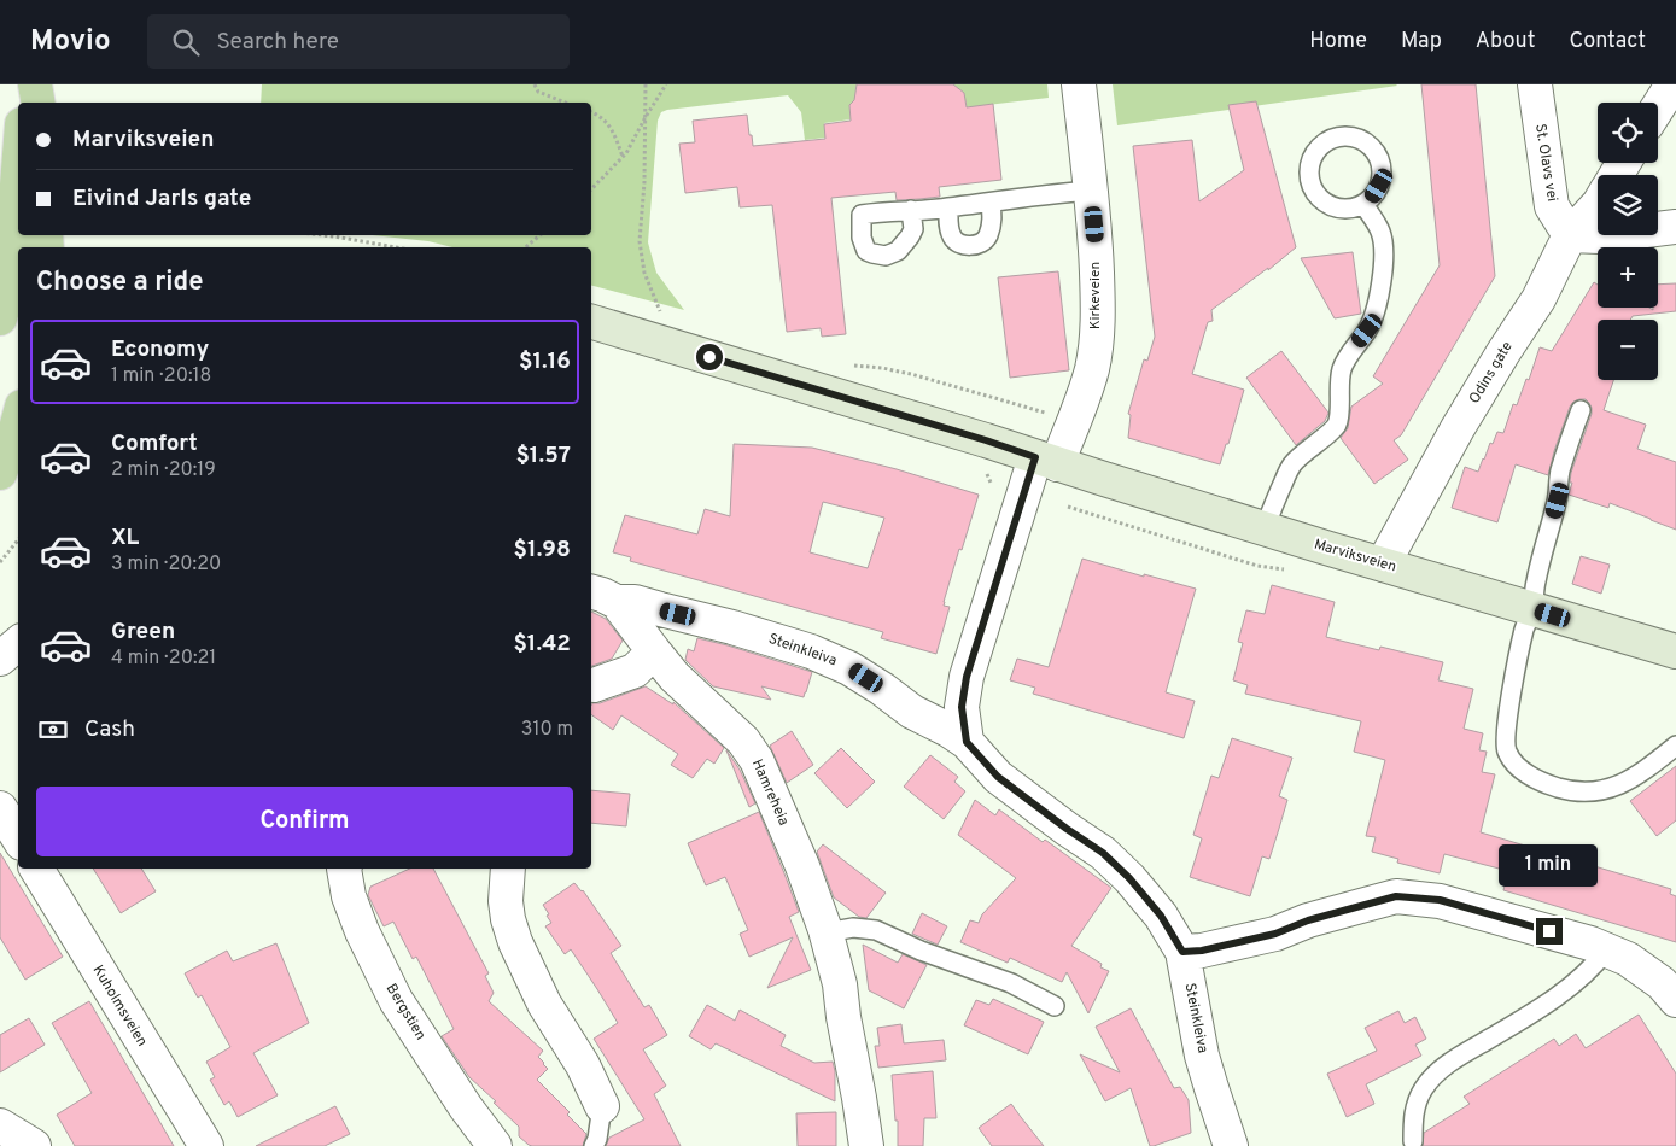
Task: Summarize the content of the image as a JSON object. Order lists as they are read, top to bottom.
{
  "streets": {
    "main road": ["Marviksveien"],
    "street": [
      "St. Olavs vei",
      "Kirkeveien",
      "Odins gate",
      "Steinkleiva",
      "Hamreheia",
      "Kuholmsveien",
      "Bergstien"
    ]
  },
  "crossings": [
    ["St. Olavs vei", "Odins gate"],
    ["Kirkeveien", "Marviksveien"],
    ["Odins gate", "Marviksveien"],
    ["Steinkleiva", "Hamreheia"]
  ],
  "page": {
    "header": "Movio",
    "search": "Search here",
    "nav": [
      "Home",
      "Map",
      "About",
      "Contact"
    ],
    "map_buttons": ["+", "−"],
    "banner": ["Marviksveien", "Eivind Jarls gate"],
    "heading": "Choose a ride",
    "list": [
      {
        "name": "Economy",
        "note": "1 min · 20:18",
        "value": "$1.16"
      },
      {
        "name": "Comfort",
        "note": "2 min · 20:19",
        "value": "$1.57"
      },
      {
        "name": "XL",
        "note": "3 min · 20:20",
        "value": "$1.98"
      },
      {
        "name": "Green",
        "note": "4 min · 20:21",
        "value": "$1.42"
      }
    ],
    "pay": ["Cash", "310 m"],
    "buttons": "Confirm",
    "bubble": "1 min"
  }
}
